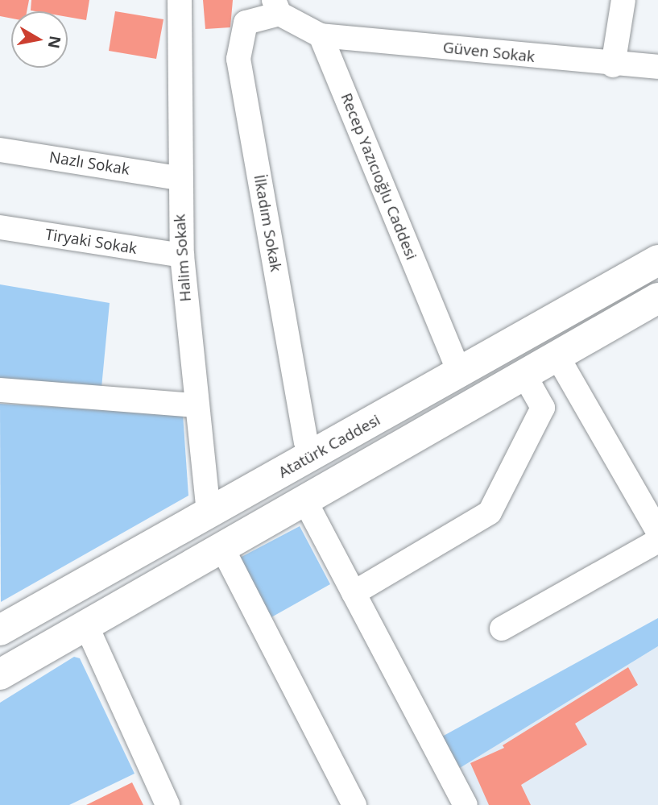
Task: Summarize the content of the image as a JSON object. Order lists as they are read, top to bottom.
{
  "streets": {
    "main road": ["Atatürk Caddesi"],
    "street": [
      "Güven Sokak",
      "Nazlı Sokak",
      "Recep Yazıcıoğlu Caddesi",
      "İlkadım Sokak",
      "Tiryaki Sokak",
      "Halim Sokak"
    ]
  },
  "crossings": [
    ["Güven Sokak", "Recep Yazıcıoğlu Caddesi"],
    ["Nazlı Sokak", "Halim Sokak"],
    ["Recep Yazıcıoğlu Caddesi", "Atatürk Caddesi"],
    ["İlkadım Sokak", "Atatürk Caddesi"],
    ["Tiryaki Sokak", "Halim Sokak"],
    ["Halim Sokak", "Atatürk Caddesi"]
  ],
  "north": "right"
}
